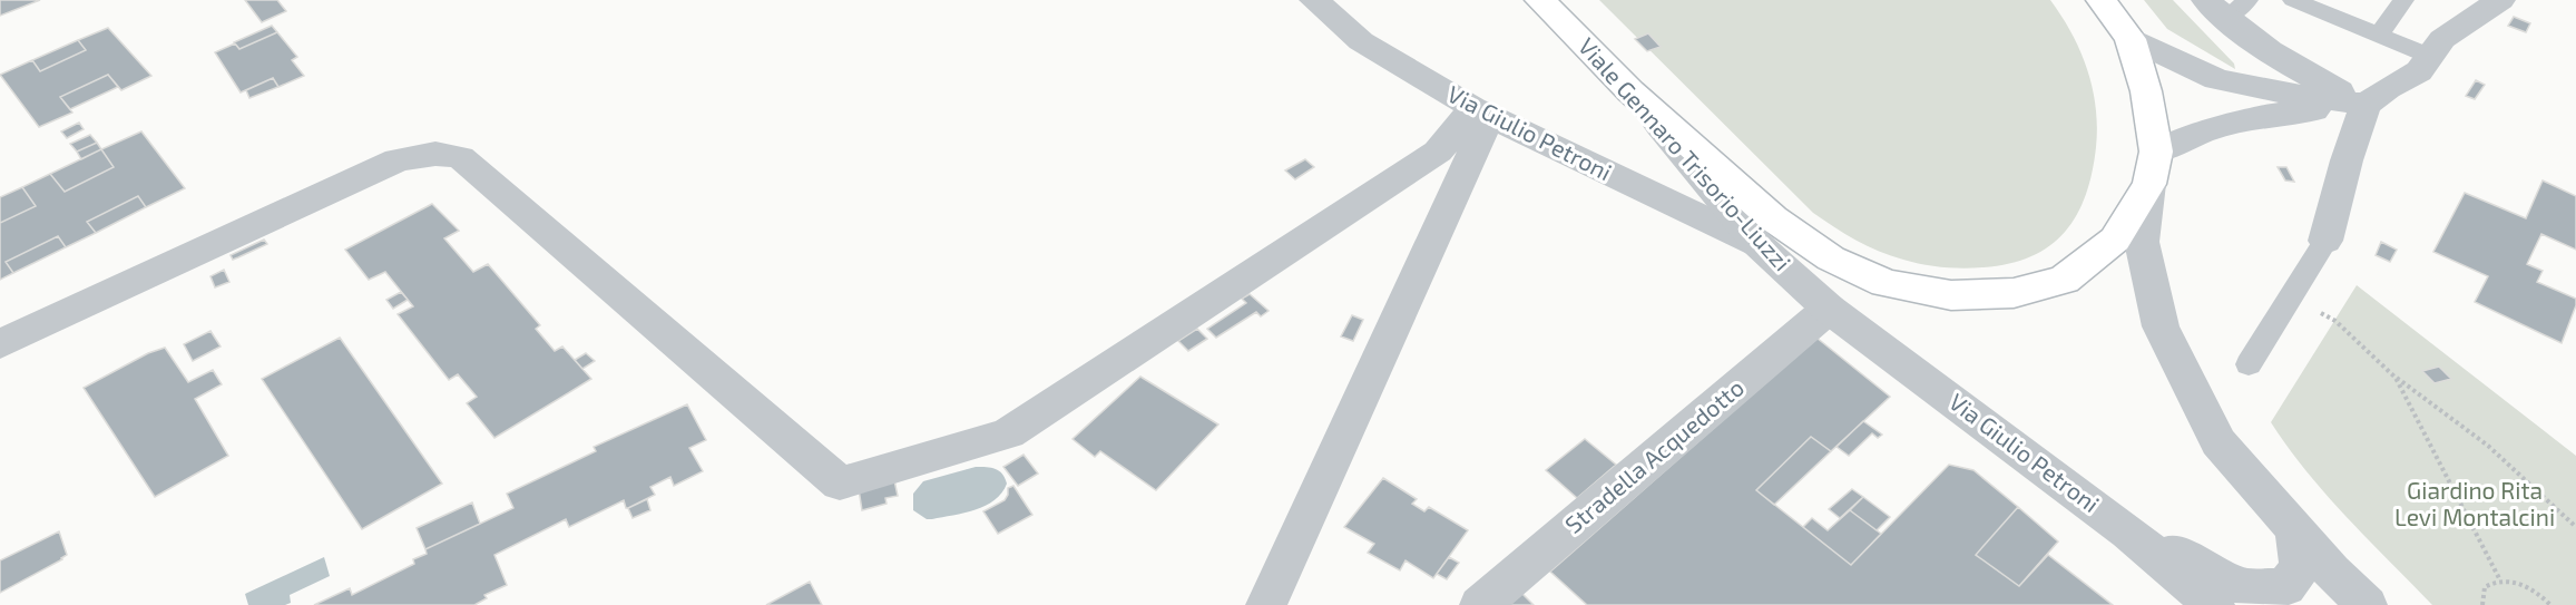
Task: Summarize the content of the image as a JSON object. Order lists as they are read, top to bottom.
{
  "streets": {
    "main road": ["Viale Gennaro Trisorio-Liuzzi"],
    "street": ["Via Giulio Petroni", "Stradella Acquedotto"]
  },
  "crossings": [
    ["Via Giulio Petroni", "Viale Gennaro Trisorio-Liuzzi"],
    ["Via Giulio Petroni", "Stradella Acquedotto"],
    ["Viale Gennaro Trisorio-Liuzzi", "Stradella Acquedotto"]
  ],
  "parks": ["Giardino Rita Levi Montalcini"]
}
